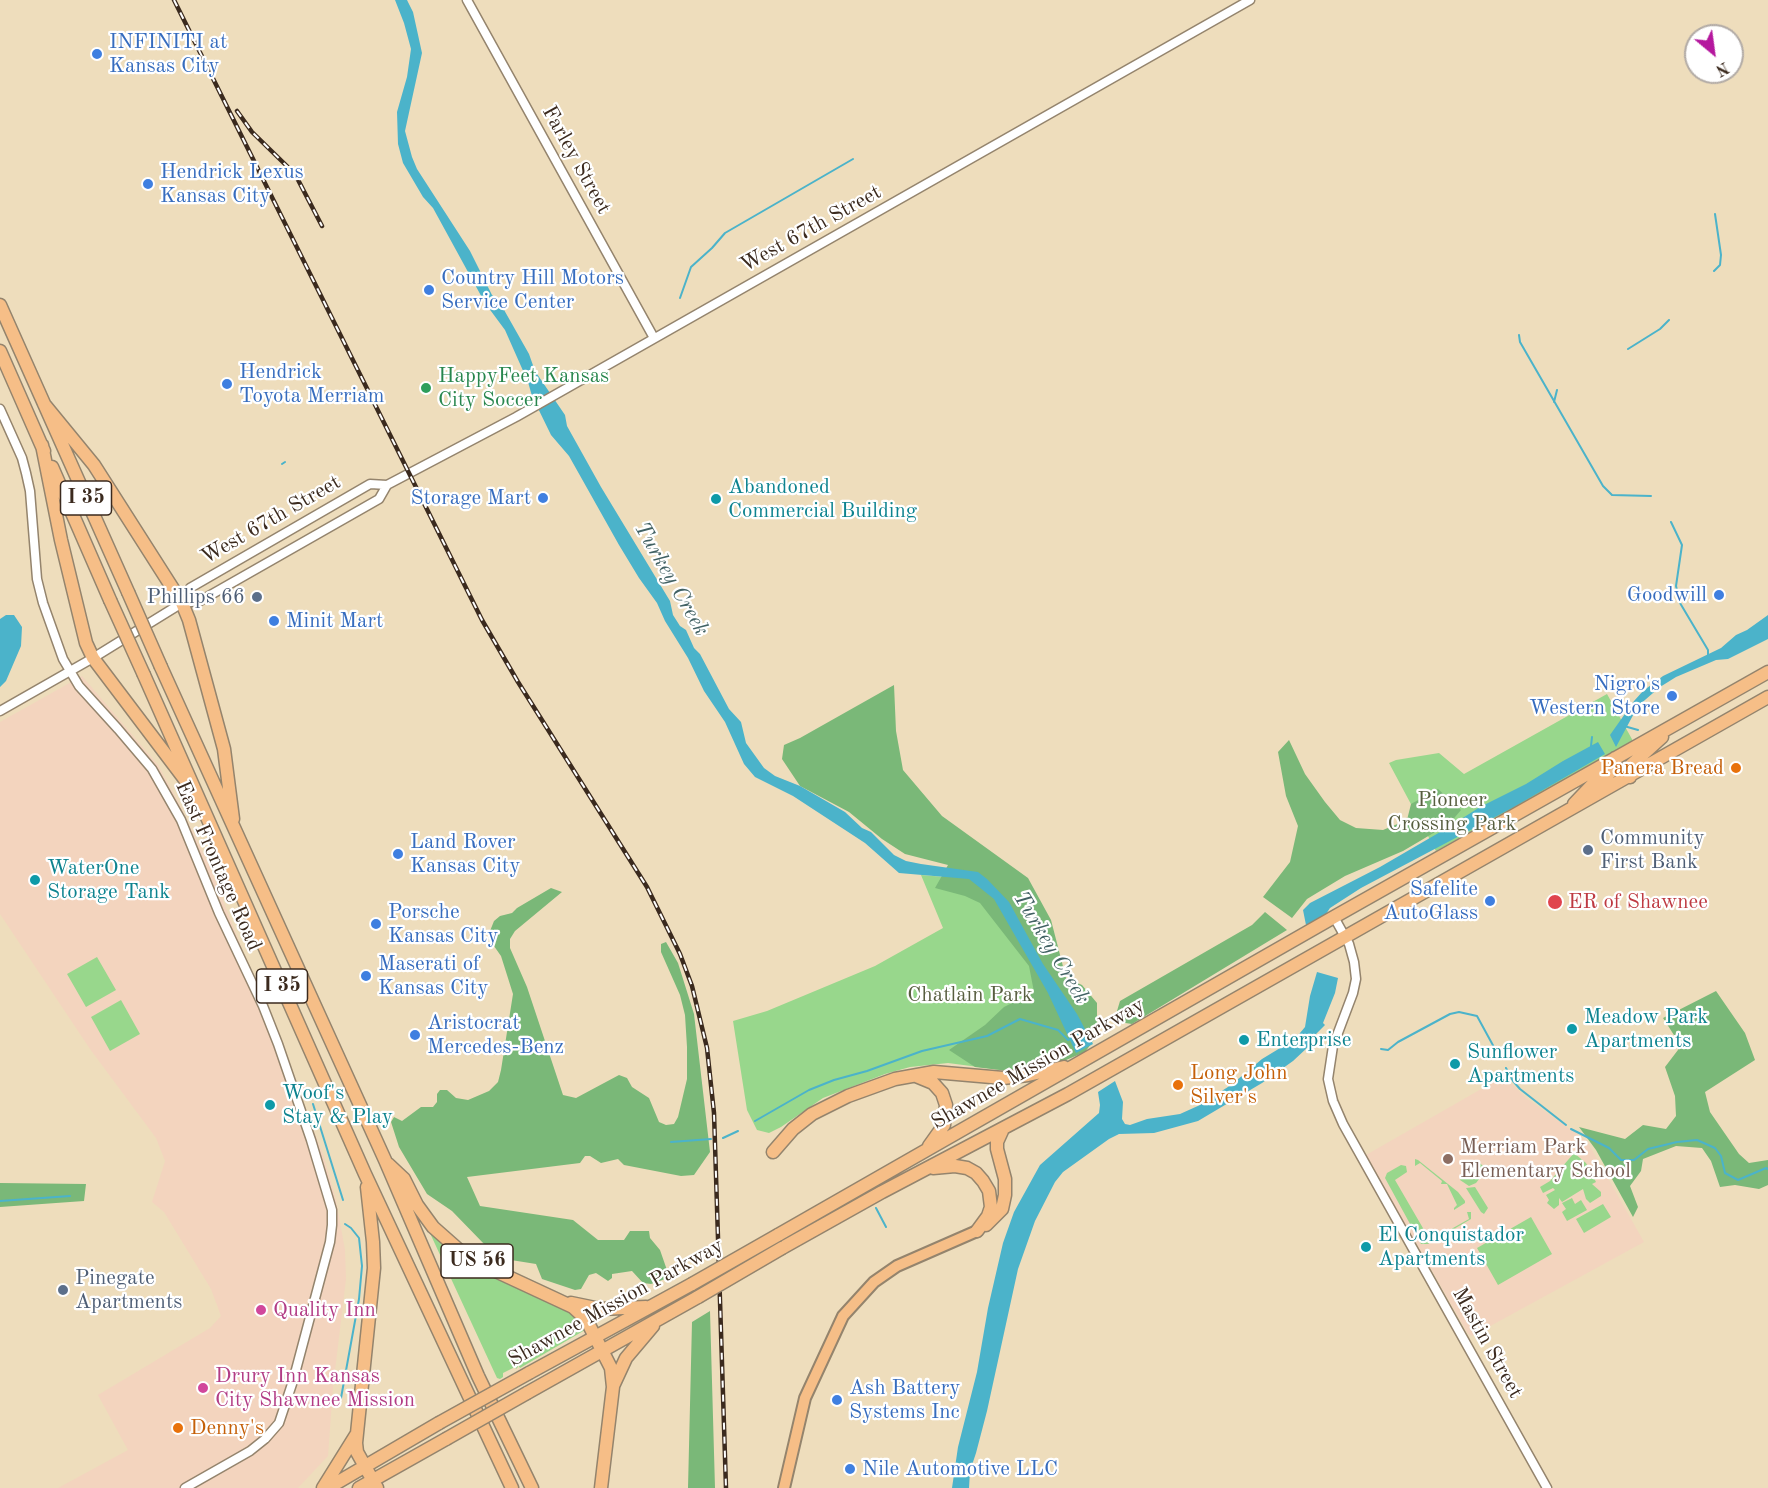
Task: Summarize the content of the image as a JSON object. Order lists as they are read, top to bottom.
{
  "streets": {
    "highway": ["I 35", "Shawnee Mission Parkway", "US 56"],
    "street": [
      "Farley Street",
      "West 67th Street",
      "East Frontage Road",
      "Mastin Street"
    ]
  },
  "crossings": [
    ["Farley Street", "West 67th Street"],
    ["West 67th Street", "East Frontage Road"],
    ["I 35", "US 56"],
    ["Shawnee Mission Parkway", "US 56"],
    ["Shawnee Mission Parkway", "Mastin Street"]
  ],
  "water": ["Turkey Creek"],
  "parks": ["Pioneer Crossing Park", "Chatlain Park"],
  "places": [
    "INFINITI at Kansas City",
    "Hendrick Lexus Kansas City",
    "Country Hill Motors Service Center",
    "Hendrick Toyota Merriam",
    "HappyFeet Kansas City Soccer",
    "Storage Mart",
    "Abandoned Commercial Building",
    "Goodwill",
    "Phillips 66",
    "Minit Mart",
    "Nigro's Western Store",
    "Panera Bread",
    "Community First Bank",
    "Land Rover Kansas City",
    "WaterOne Storage Tank",
    "Safelite AutoGlass",
    "ER of Shawnee",
    "Porsche Kansas City",
    "Maserati of Kansas City",
    "Meadow Park Apartments",
    "Aristocrat Mercedes-Benz",
    "Enterprise",
    "Sunflower Apartments",
    "Long John Silver's",
    "Woof's Stay & Play",
    "Merriam Park Elementary School",
    "El Conquistador Apartments",
    "Pinegate Apartments",
    "Quality Inn",
    "Drury Inn Kansas City Shawnee Mission",
    "Ash Battery Systems Inc",
    "Denny's",
    "Nile Automotive LLC"
  ],
  "north": "bottom right"
}
